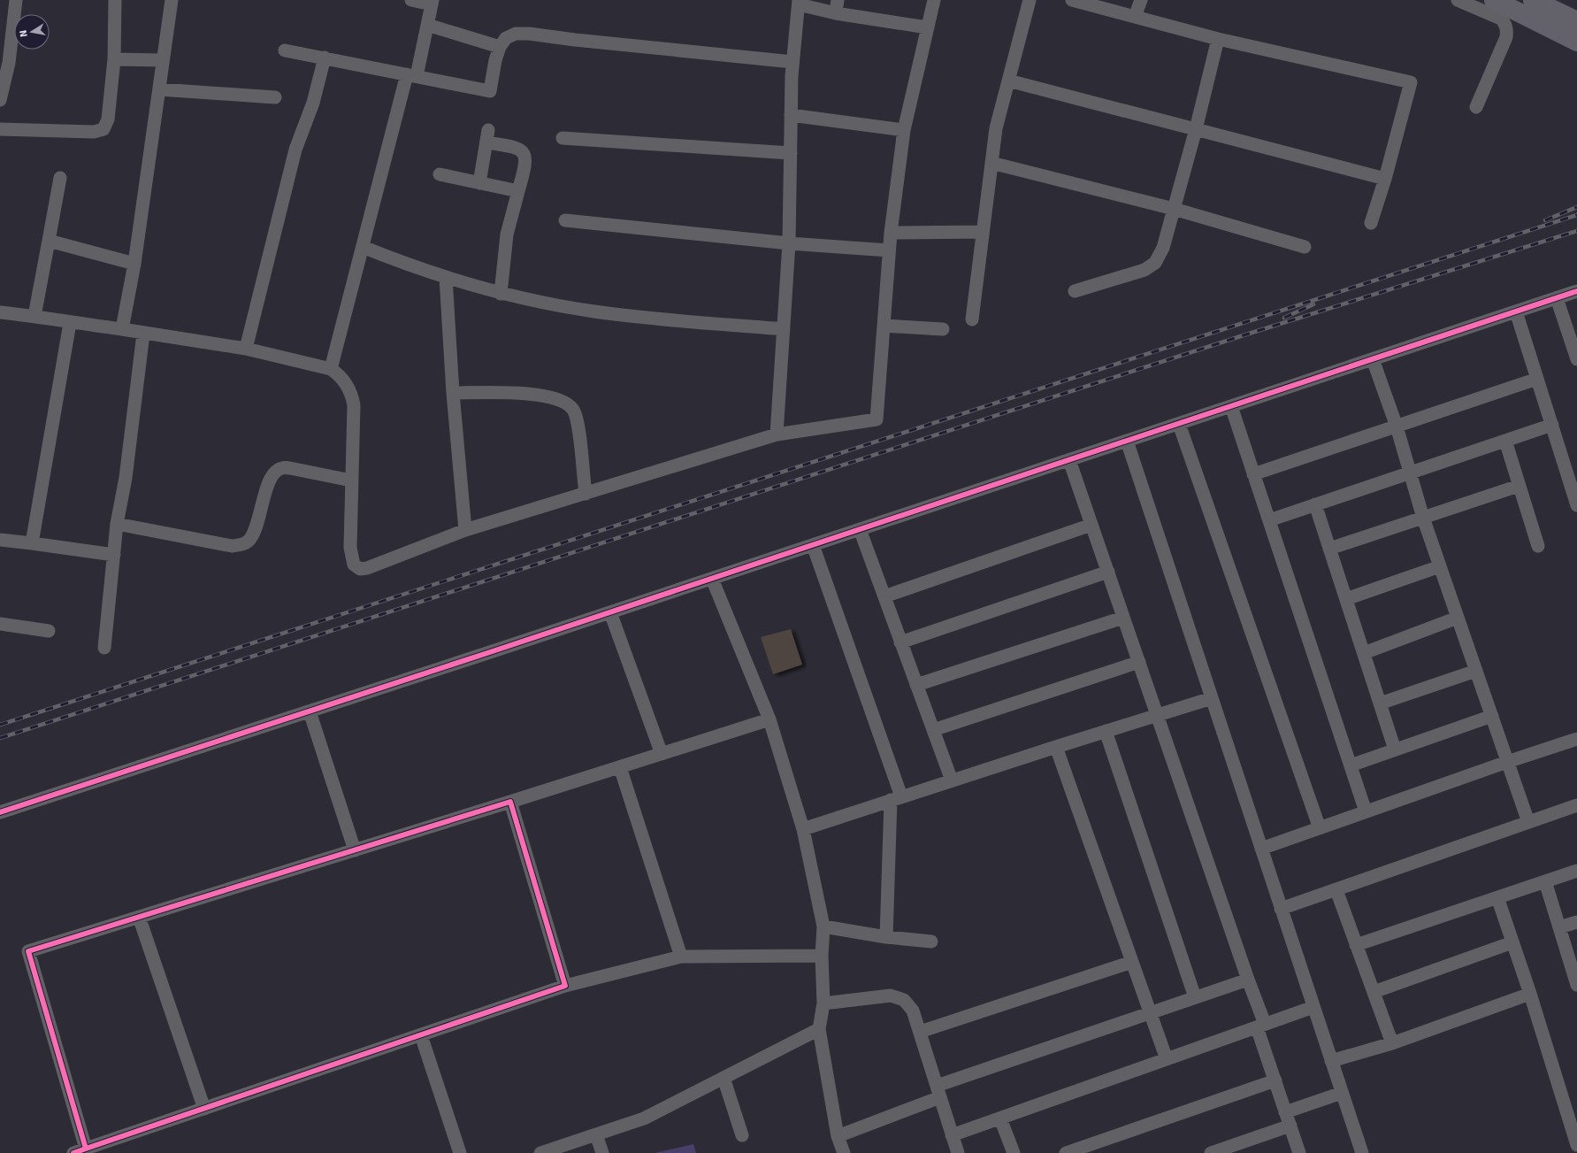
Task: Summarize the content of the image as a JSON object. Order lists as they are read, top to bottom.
{
  "north": "left"
}
